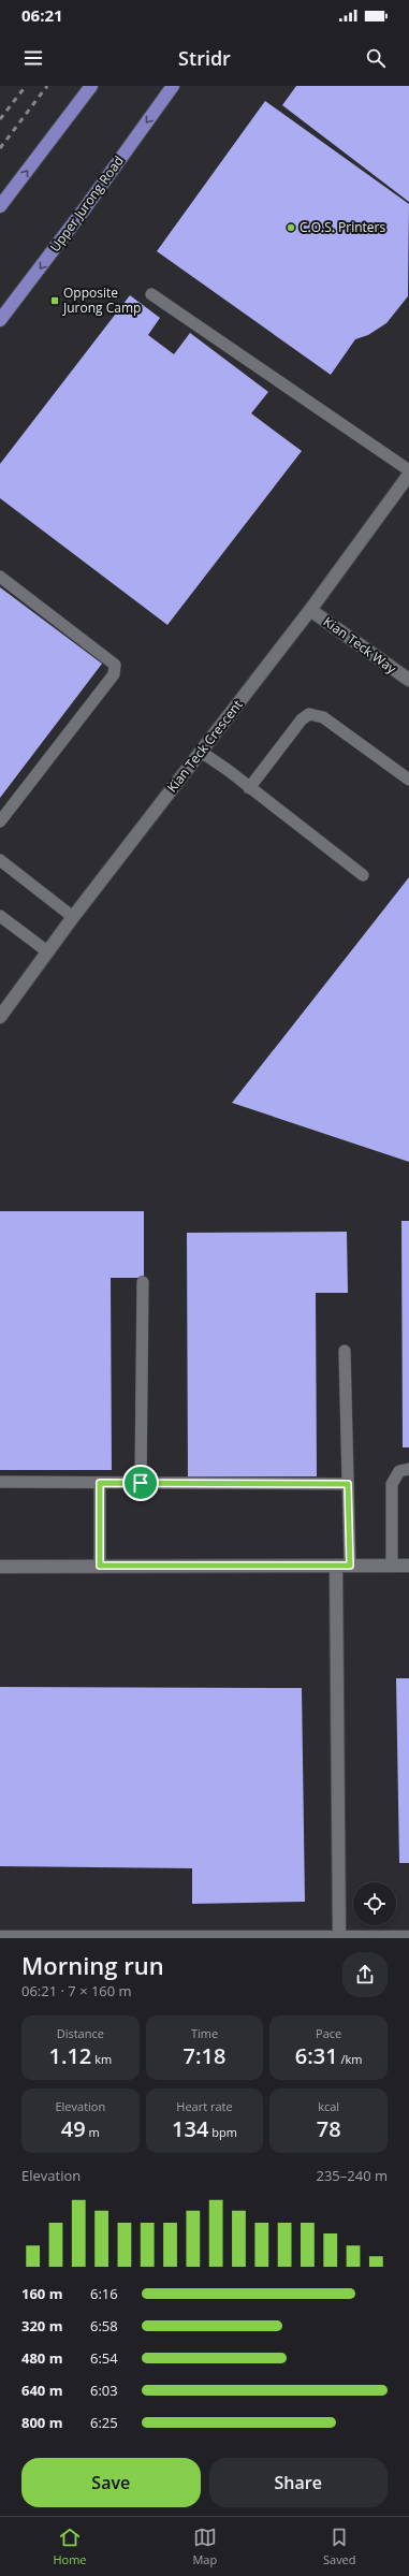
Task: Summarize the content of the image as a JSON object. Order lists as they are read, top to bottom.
{
  "streets": {
    "main road": ["Upper Jurong Road"],
    "street": ["Kian Teck Way", "Kian Teck Crescent"]
  },
  "crossings": [
    ["Kian Teck Way", "Kian Teck Crescent"]
  ],
  "places": {
    "other": ["C.O.S. Printers"],
    "transit": ["Opposite Jurong Camp"]
  },
  "page": {
    "status": "06:21",
    "header": "Stridr",
    "heading": ["Morning run", "06:21 · 7 × 160 m"],
    "stats": [
      ["Distance", "1.12 km"],
      ["Time", "7:18"],
      ["Pace", "6:31 /km"],
      ["Elevation", "49 m"],
      ["Heart rate", "134 bpm"],
      ["kcal", "78"]
    ],
    "chart": ["Elevation", "235–240 m"],
    "list": [
      {
        "name": "160 m",
        "note": "6:16"
      },
      {
        "name": "320 m",
        "note": "6:58"
      },
      {
        "name": "480 m",
        "note": "6:54"
      },
      {
        "name": "640 m",
        "note": "6:03"
      },
      {
        "name": "800 m",
        "note": "6:25"
      }
    ],
    "buttons": ["Save", "Share"],
    "tabs": ["Home", "Map", "Saved"]
  }
}
